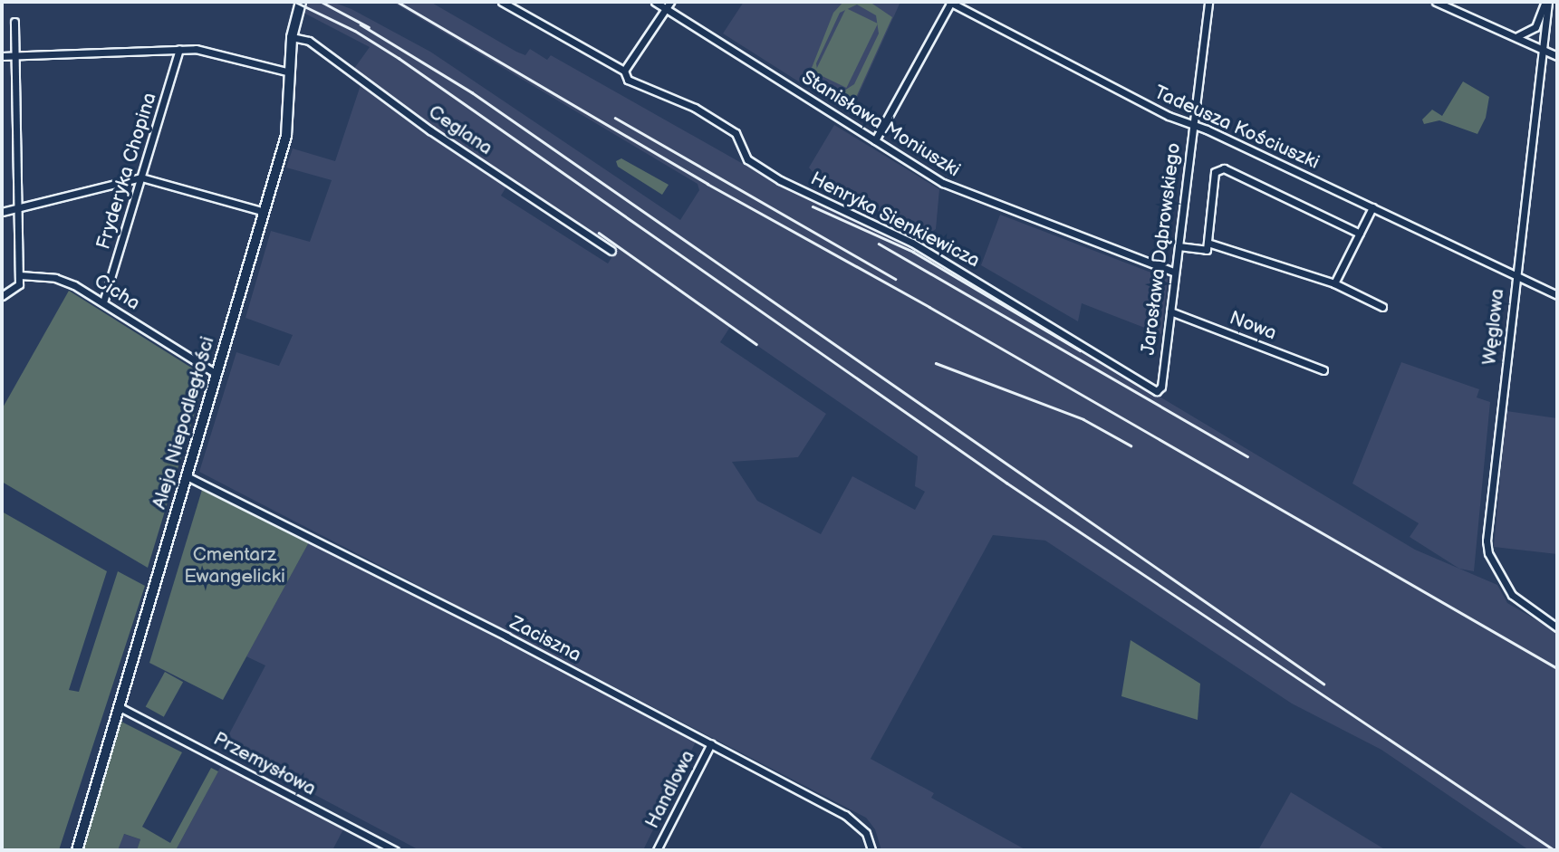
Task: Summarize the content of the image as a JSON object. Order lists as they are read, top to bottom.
{
  "streets": {
    "main road": ["Aleja Niepodległości"],
    "street": [
      "Stanisława Moniuszki",
      "Tadeusza Kościuszki",
      "Ceglana",
      "Fryderyka Chopina",
      "Henryka Sienkiewicza",
      "Jarosława Dąbrowskiego",
      "Cicha",
      "Nowa",
      "Węglowa",
      "Zaciszna",
      "Przemysłowa",
      "Handlowa"
    ]
  },
  "crossings": [
    ["Stanisława Moniuszki", "Jarosława Dąbrowskiego"],
    ["Tadeusza Kościuszki", "Jarosława Dąbrowskiego"],
    ["Tadeusza Kościuszki", "Węglowa"],
    ["Ceglana", "Aleja Niepodległości"],
    ["Fryderyka Chopina", "Cicha"],
    ["Henryka Sienkiewicza", "Jarosława Dąbrowskiego"],
    ["Jarosława Dąbrowskiego", "Nowa"],
    ["Cicha", "Aleja Niepodległości"],
    ["Aleja Niepodległości", "Zaciszna"],
    ["Aleja Niepodległości", "Przemysłowa"],
    ["Zaciszna", "Handlowa"]
  ],
  "parks": ["Cmentarz Ewangelicki"]
}
